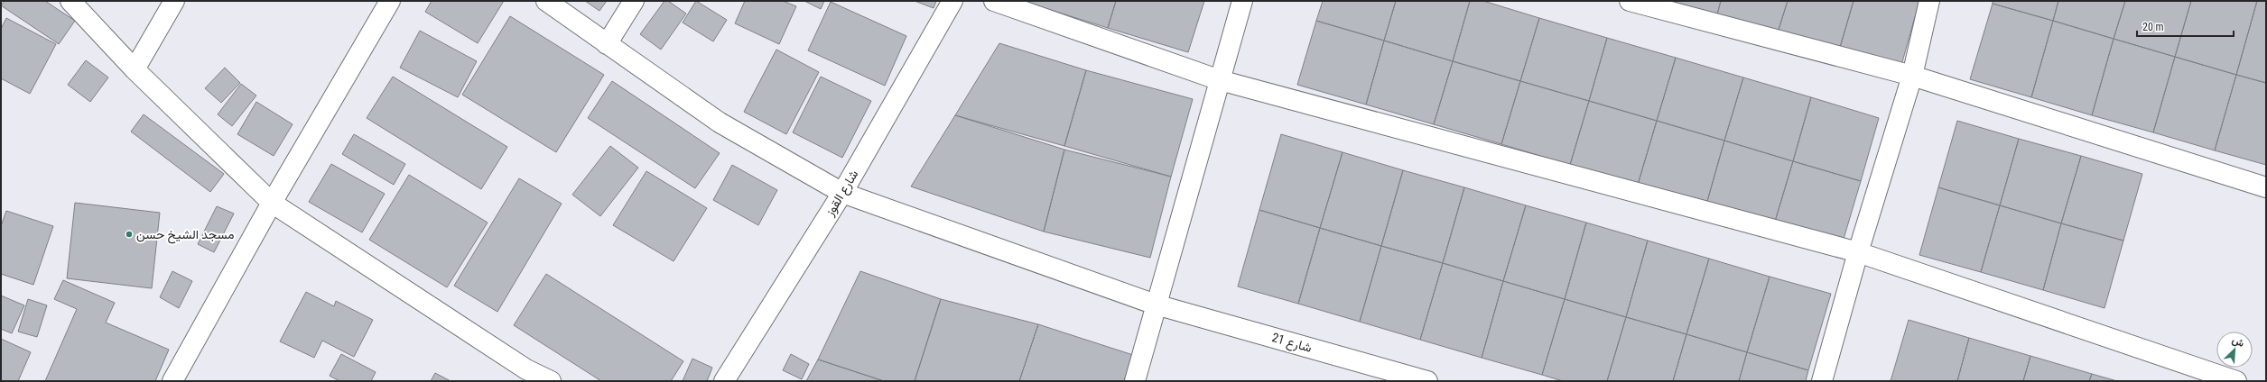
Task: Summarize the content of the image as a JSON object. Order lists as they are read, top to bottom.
{
  "streets": {
    "street": ["شارع القوز", "شارع 21"]
  },
  "crossings": [
    ["شارع القوز", "شارع 21"]
  ],
  "places": ["مسجد الشيخ حسن"],
  "scale_bar": "20 m",
  "north": "top right"
}
